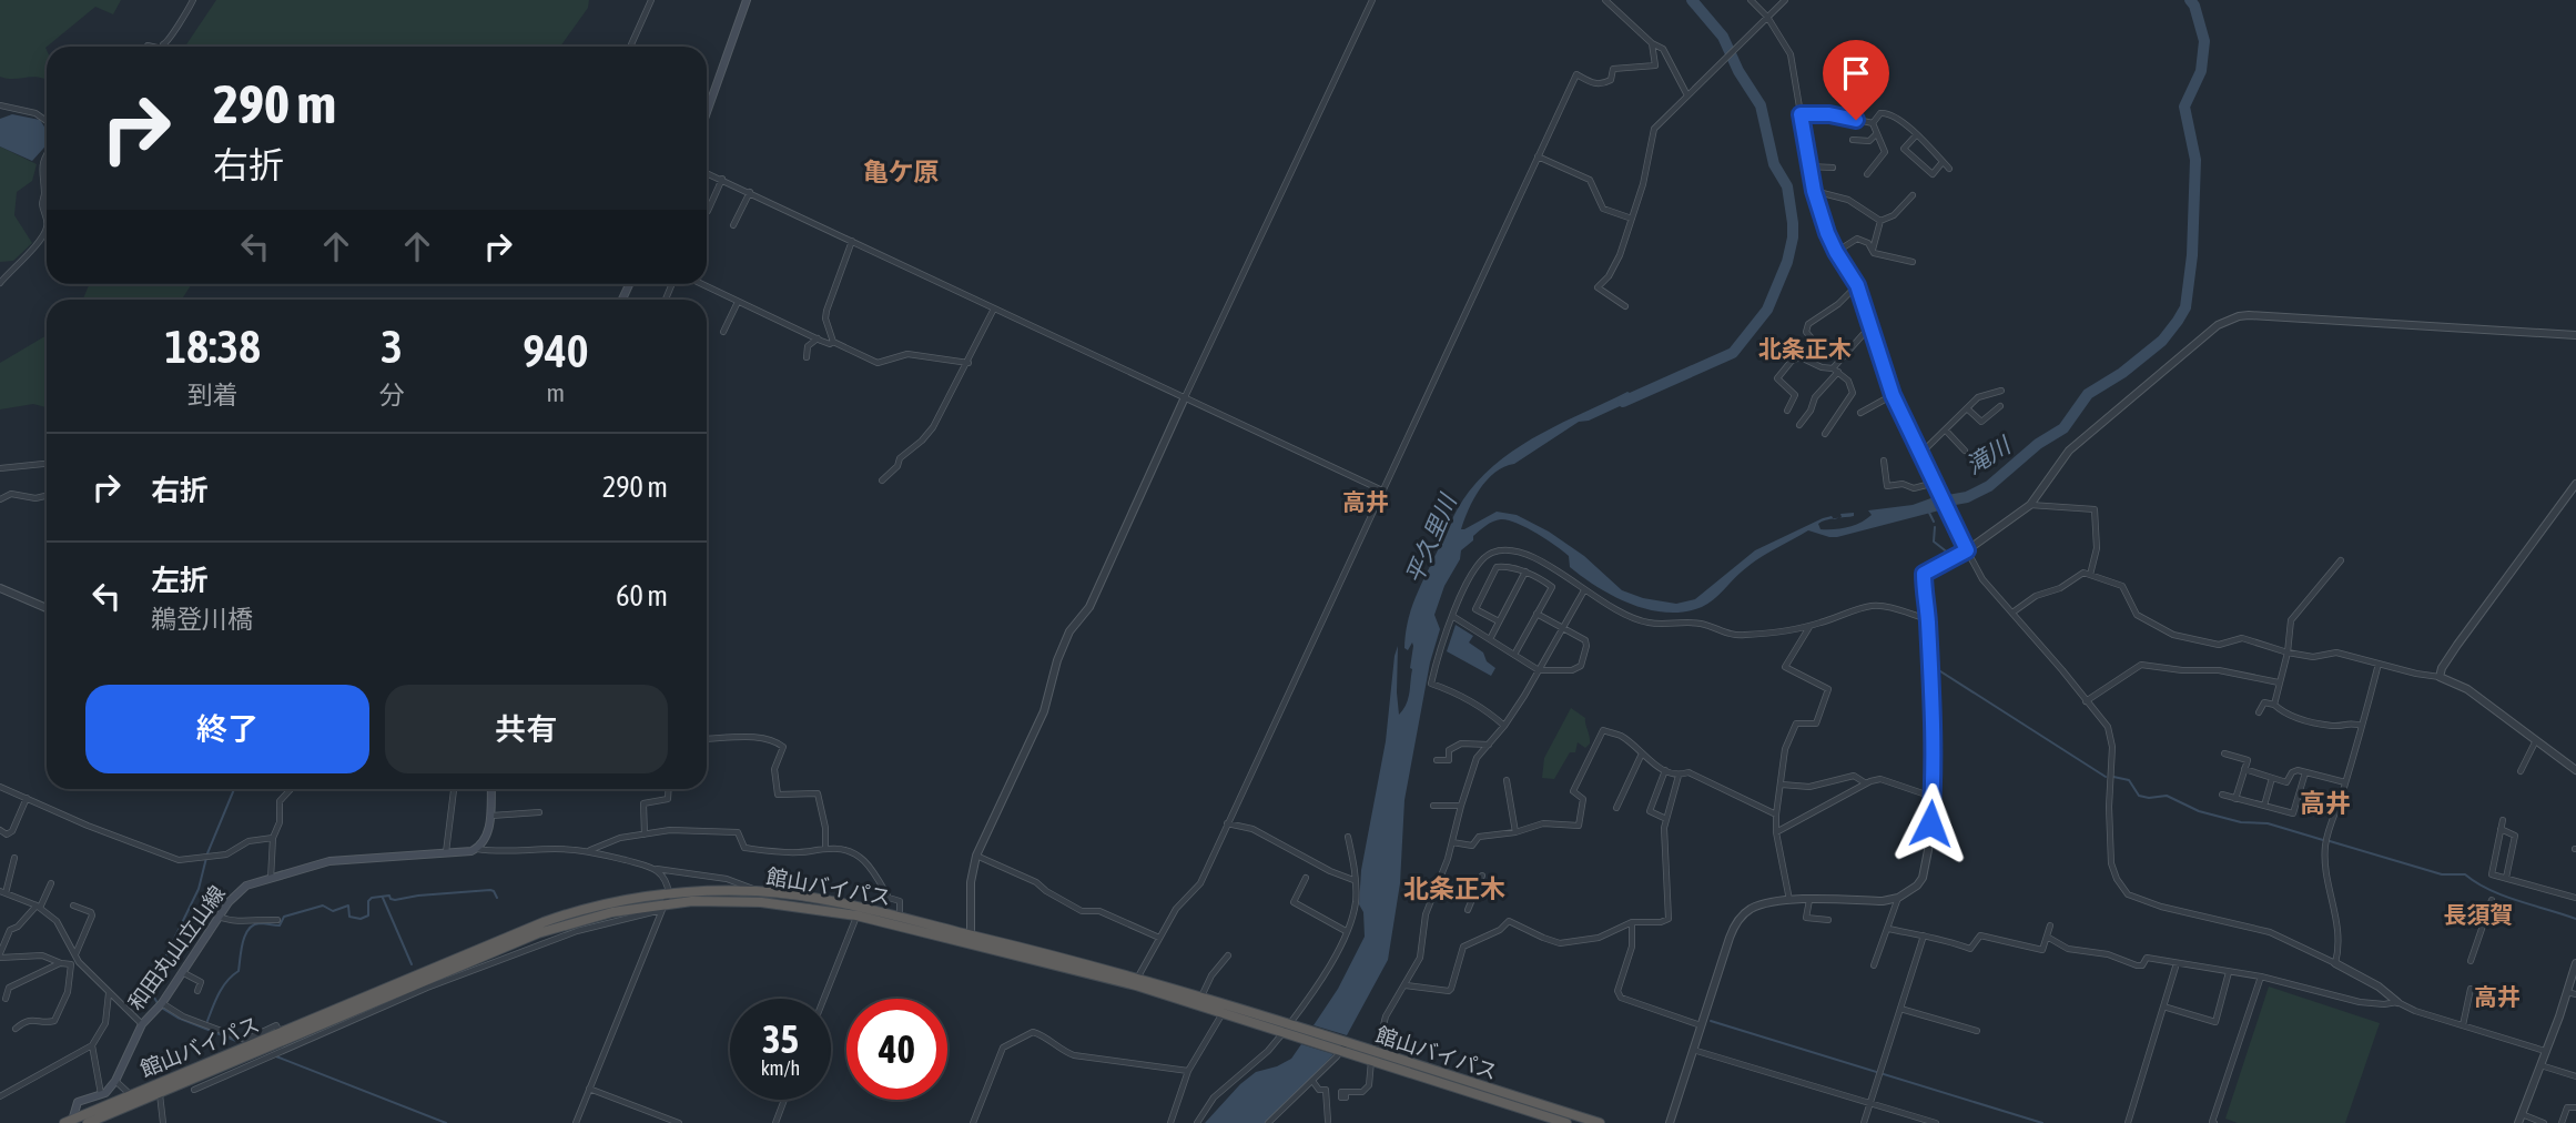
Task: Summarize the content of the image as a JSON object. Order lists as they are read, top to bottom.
{
  "streets": {
    "highway": ["館山バイパス"],
    "main road": ["和田丸山立山線"]
  },
  "crossings": [
    ["館山バイパス", "和田丸山立山線"]
  ],
  "districts": [
    "亀ケ原",
    "北条正木",
    "高井",
    "高井",
    "北条正木",
    "長須賀",
    "高井"
  ],
  "water": ["滝川", "平久里川"],
  "page": {
    "turn": ["290 m", "右折"],
    "eta": [
      "18:38",
      "到着",
      "3",
      "分",
      "940",
      "m"
    ],
    "list": [
      {
        "name": "右折",
        "value": "290 m"
      },
      {
        "name": "左折",
        "note": "鵜登川橋",
        "value": "60 m"
      }
    ],
    "buttons": ["終了", "共有"],
    "speed": "35 km/h",
    "limit": "40"
  }
}
